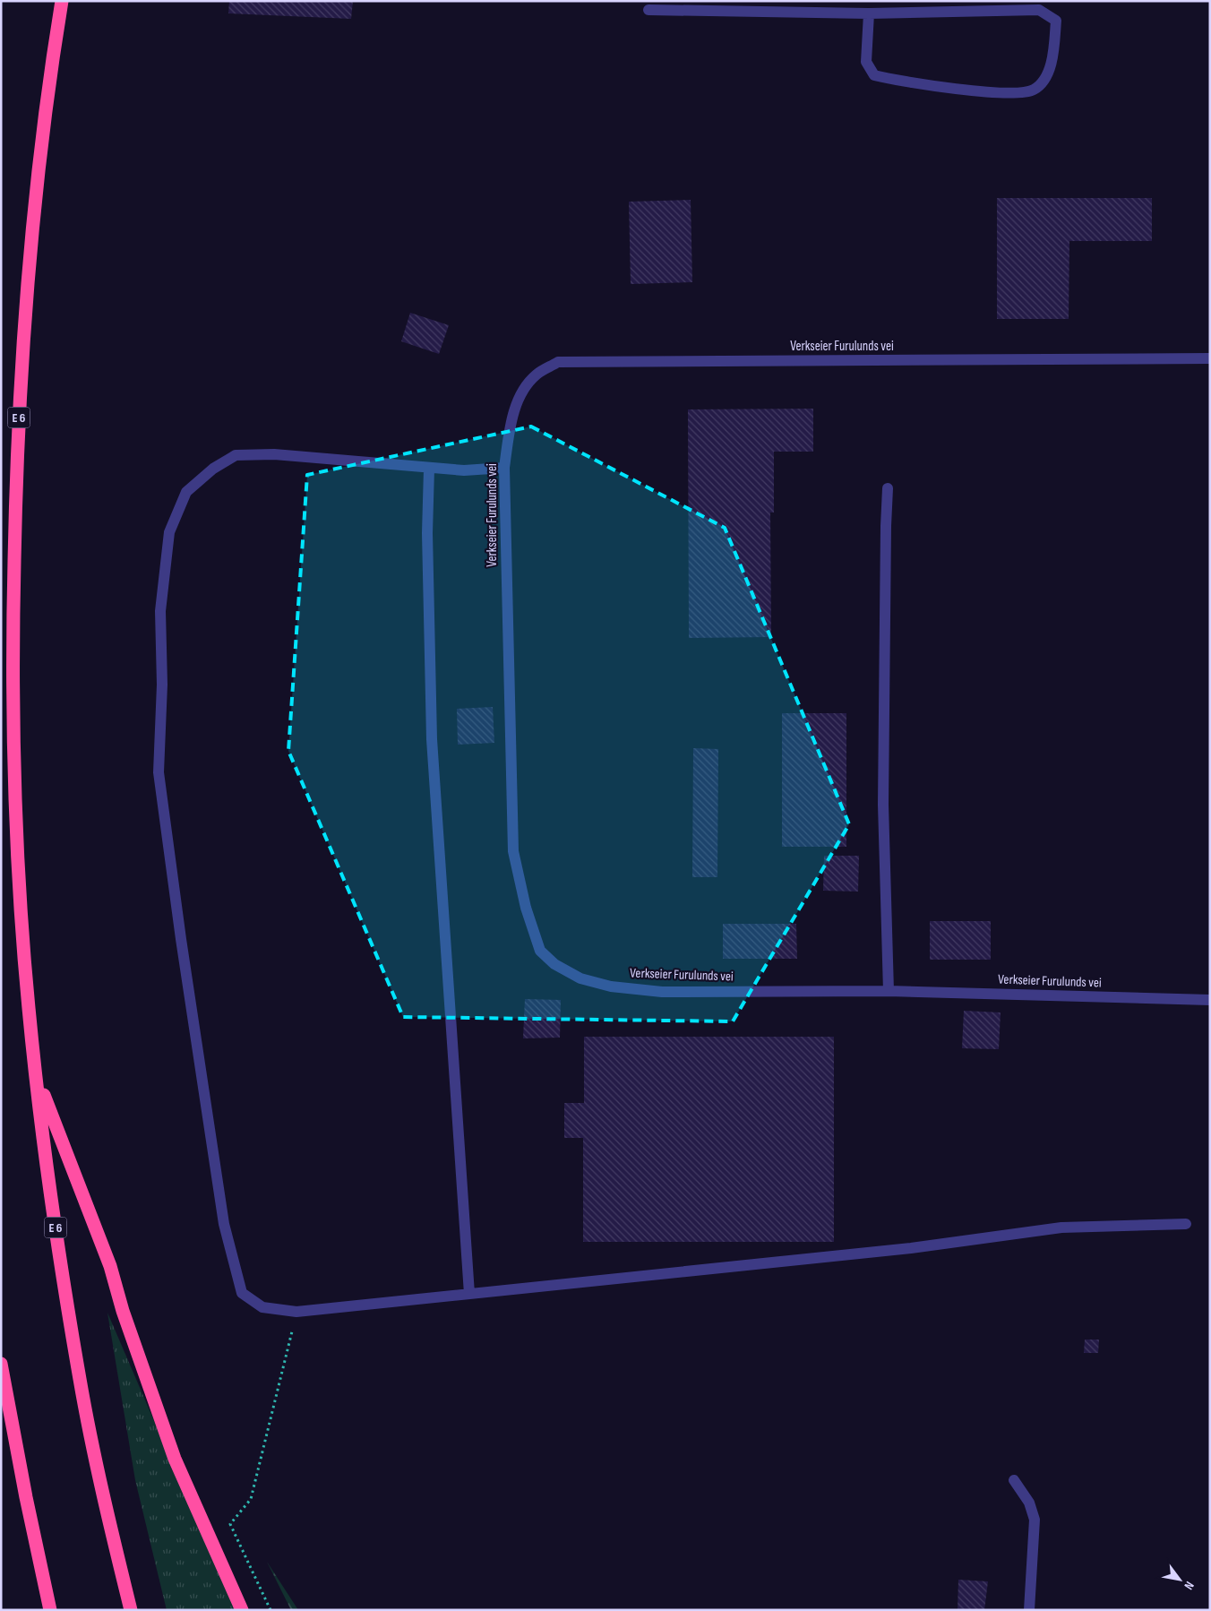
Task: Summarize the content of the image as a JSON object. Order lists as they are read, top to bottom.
{
  "streets": {
    "highway": ["E 6"],
    "street": ["Verkseier Furulunds vei"]
  },
  "north": "bottom right"
}
